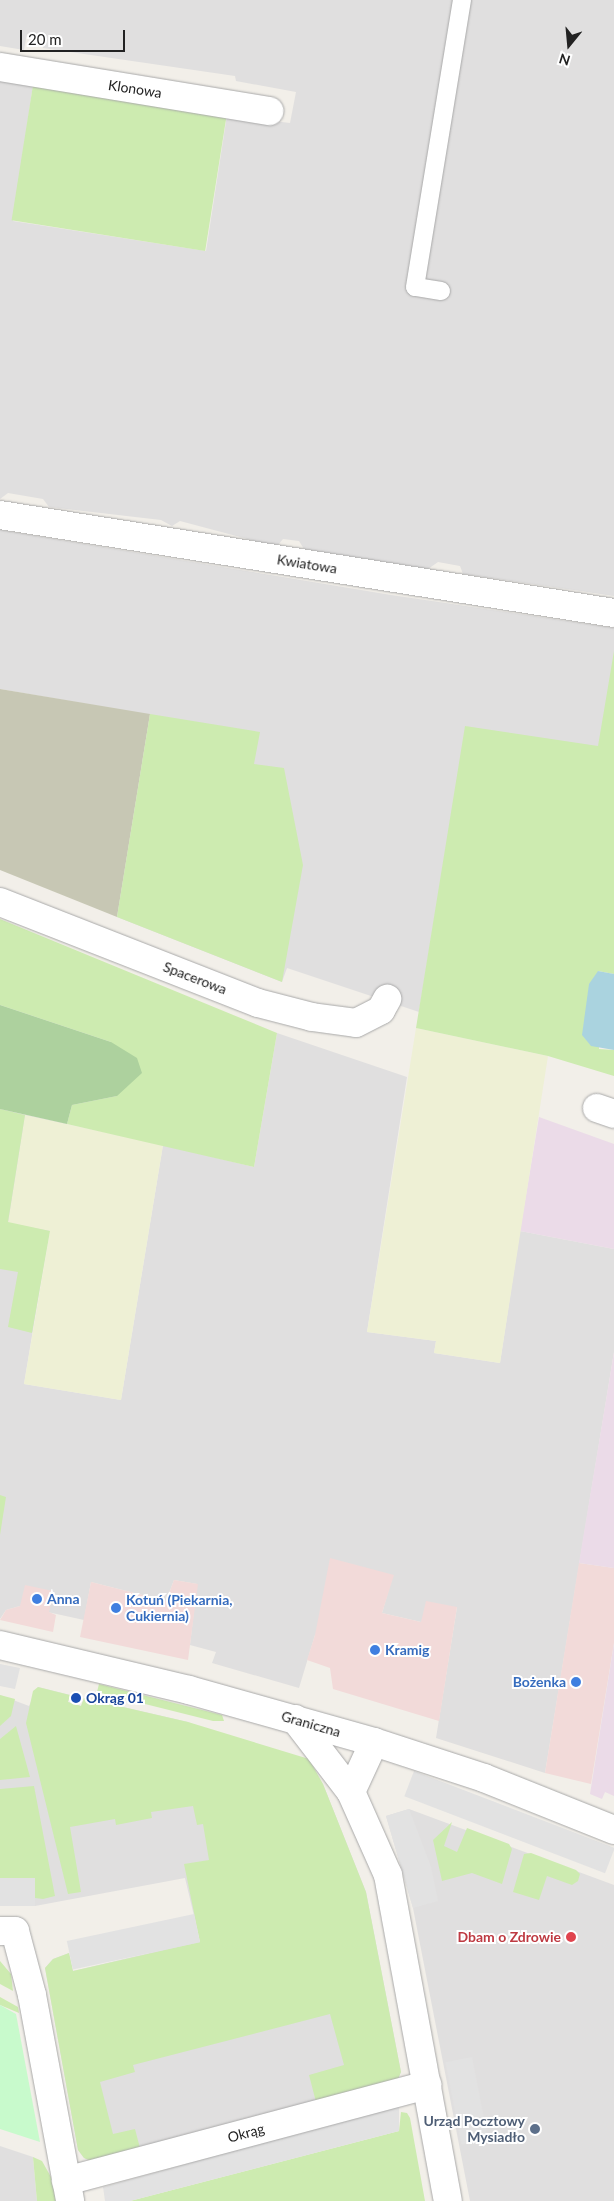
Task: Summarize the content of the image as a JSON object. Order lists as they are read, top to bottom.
{
  "streets": {
    "street": [
      "Klonowa",
      "Kwiatowa",
      "Spacerowa",
      "Graniczna",
      "Okrąg"
    ]
  },
  "places": [
    "Anna",
    "Kotuń (Piekarnia, Cukiernia)",
    "Kramig",
    "Bożenka",
    "Okrąg 01",
    "Dbam o Zdrowie",
    "Urząd Pocztowy Mysiadło"
  ],
  "scale_bar": "20 m",
  "north": "bottom"
}
